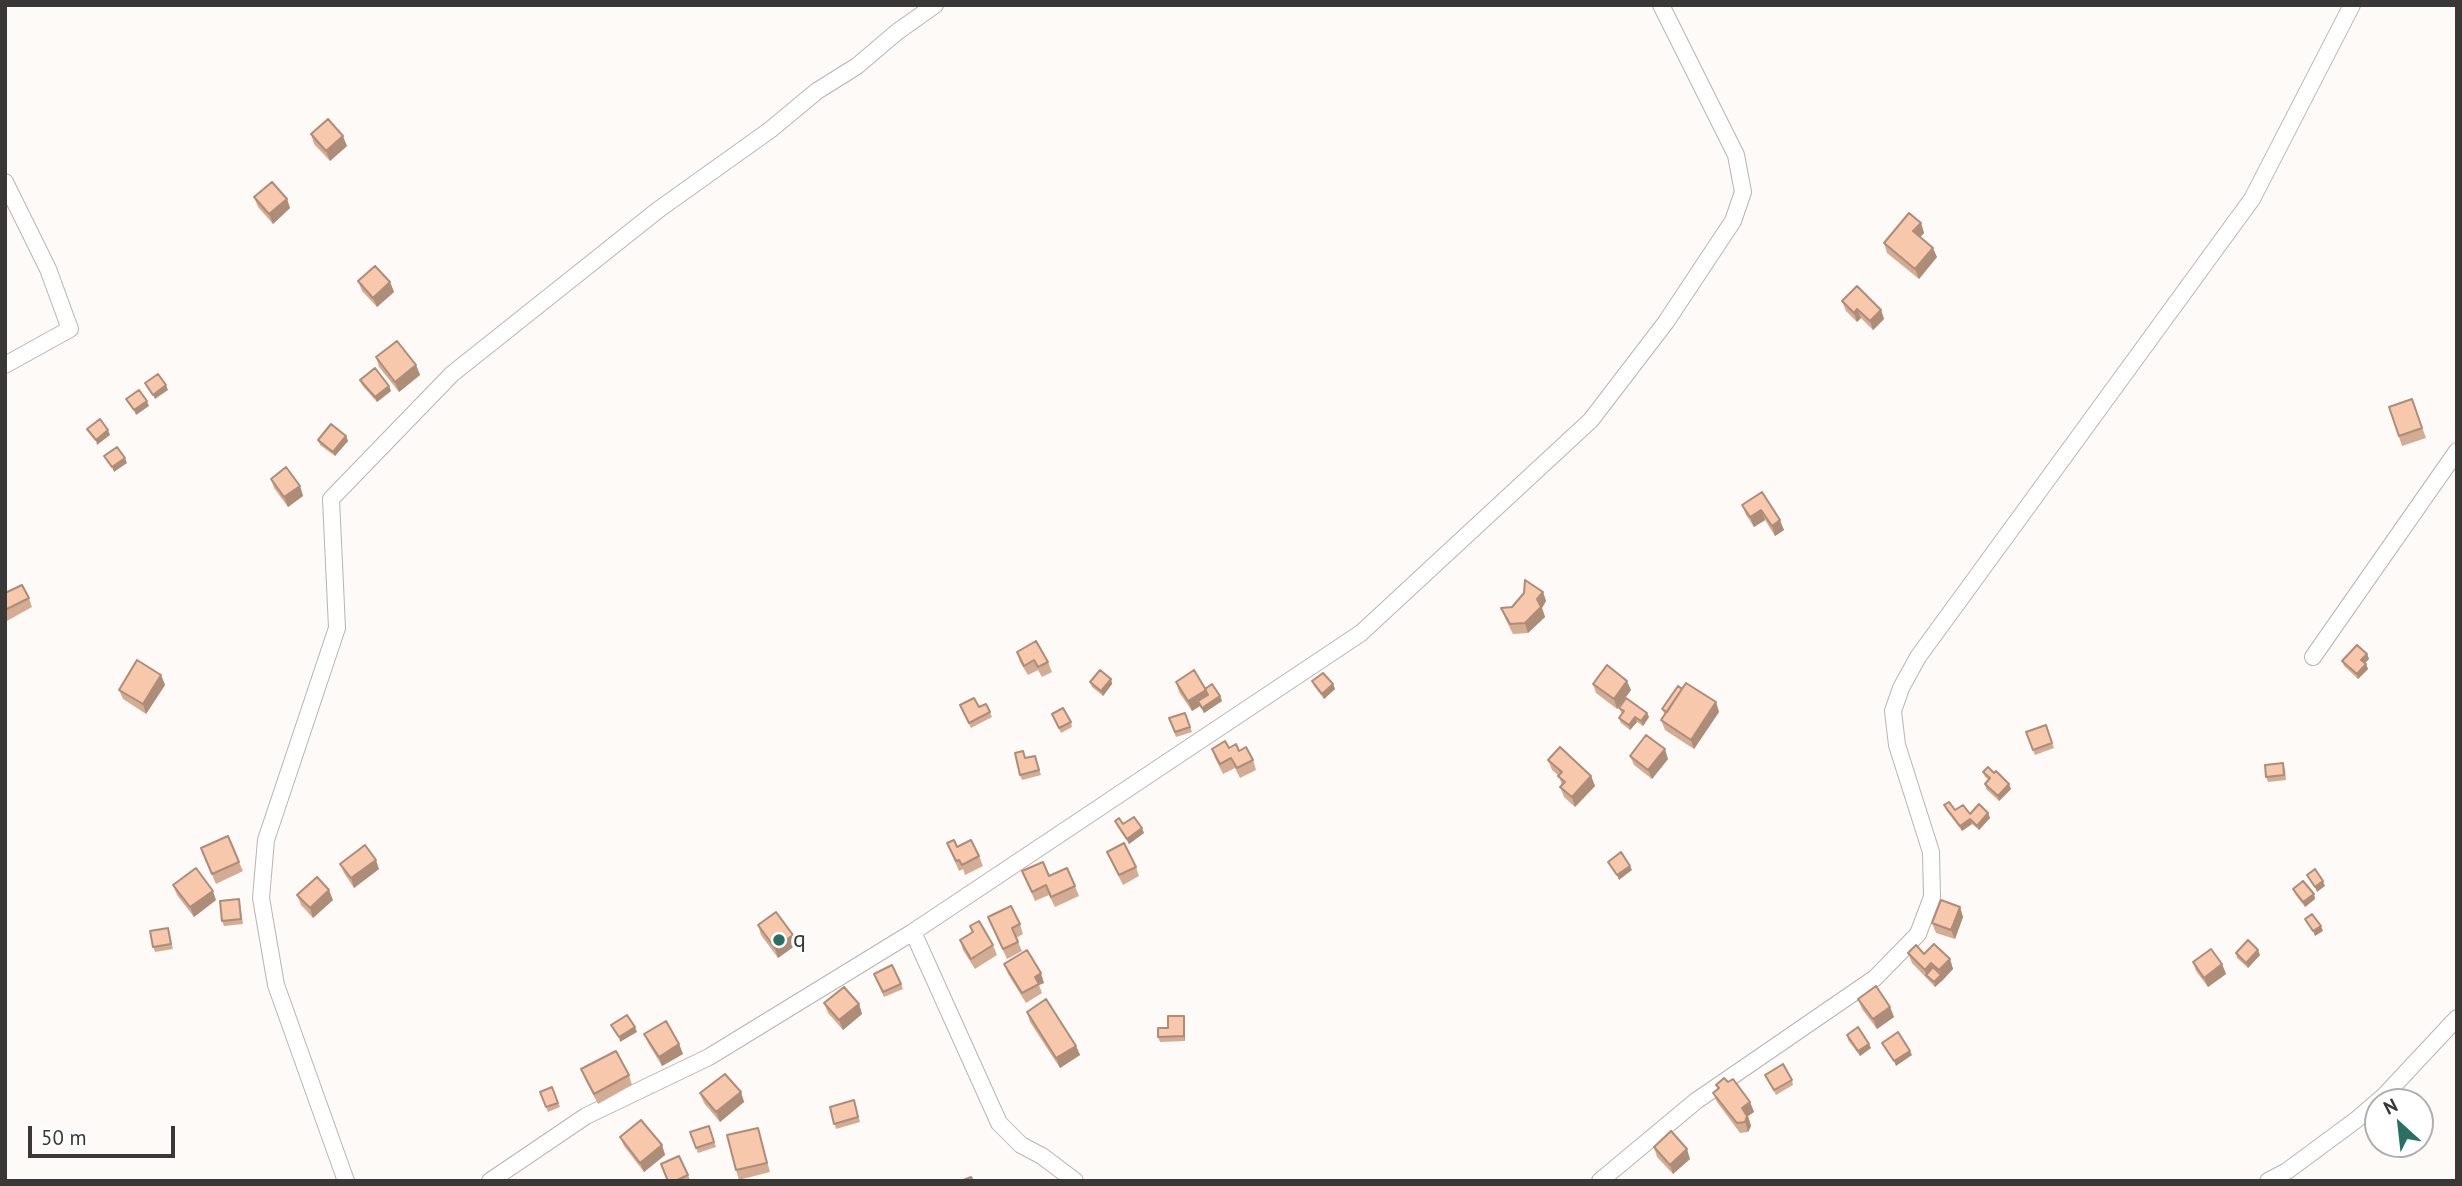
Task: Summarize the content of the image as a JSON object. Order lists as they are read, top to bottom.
{
  "places": ["q"],
  "scale_bar": "50 m",
  "north": "top left"
}
